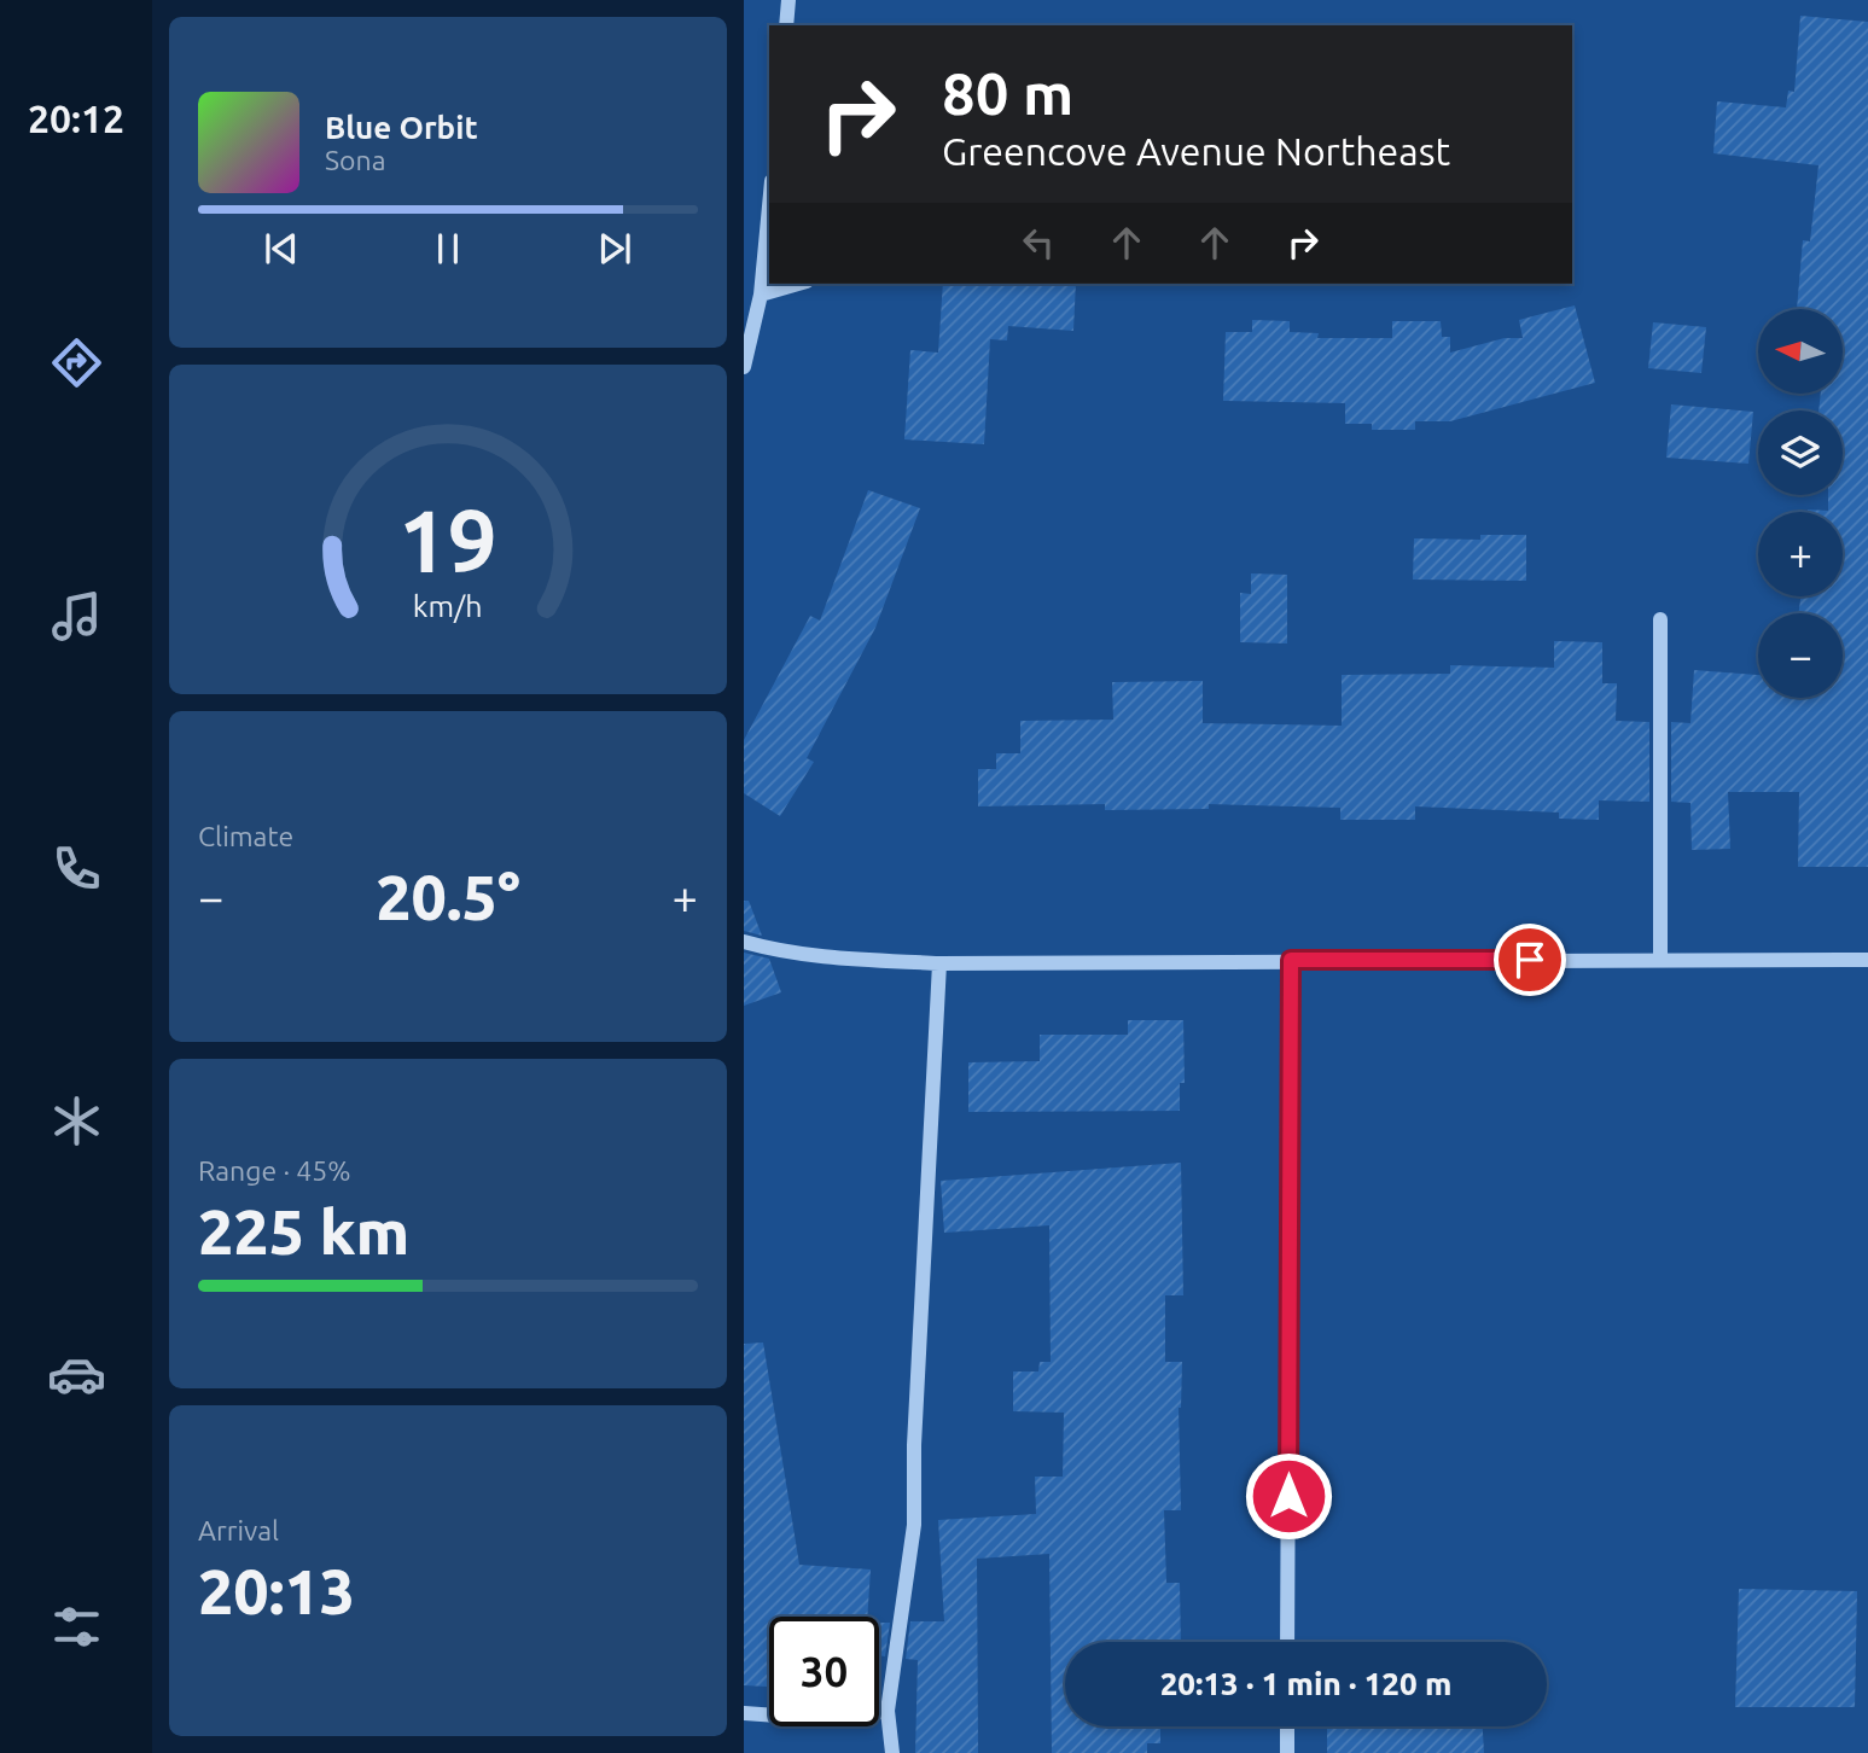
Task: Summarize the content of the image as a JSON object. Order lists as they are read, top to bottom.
{
  "north": "left",
  "page": {
    "tabs": "20:12",
    "turn": ["80 m", "Greencove Avenue Northeast"],
    "song": ["Blue Orbit", "Sona"],
    "map_buttons": ["+", "−"],
    "tile": [
      "Climate",
      ["Range · 45%", "225 km"],
      ["Arrival", "20:13"]
    ],
    "heat": ["−", "20.5°", "+"],
    "limit": "30",
    "trip": "20:13 · 1 min · 120 m",
    "gauge": ["19", "km/h"]
  }
}
